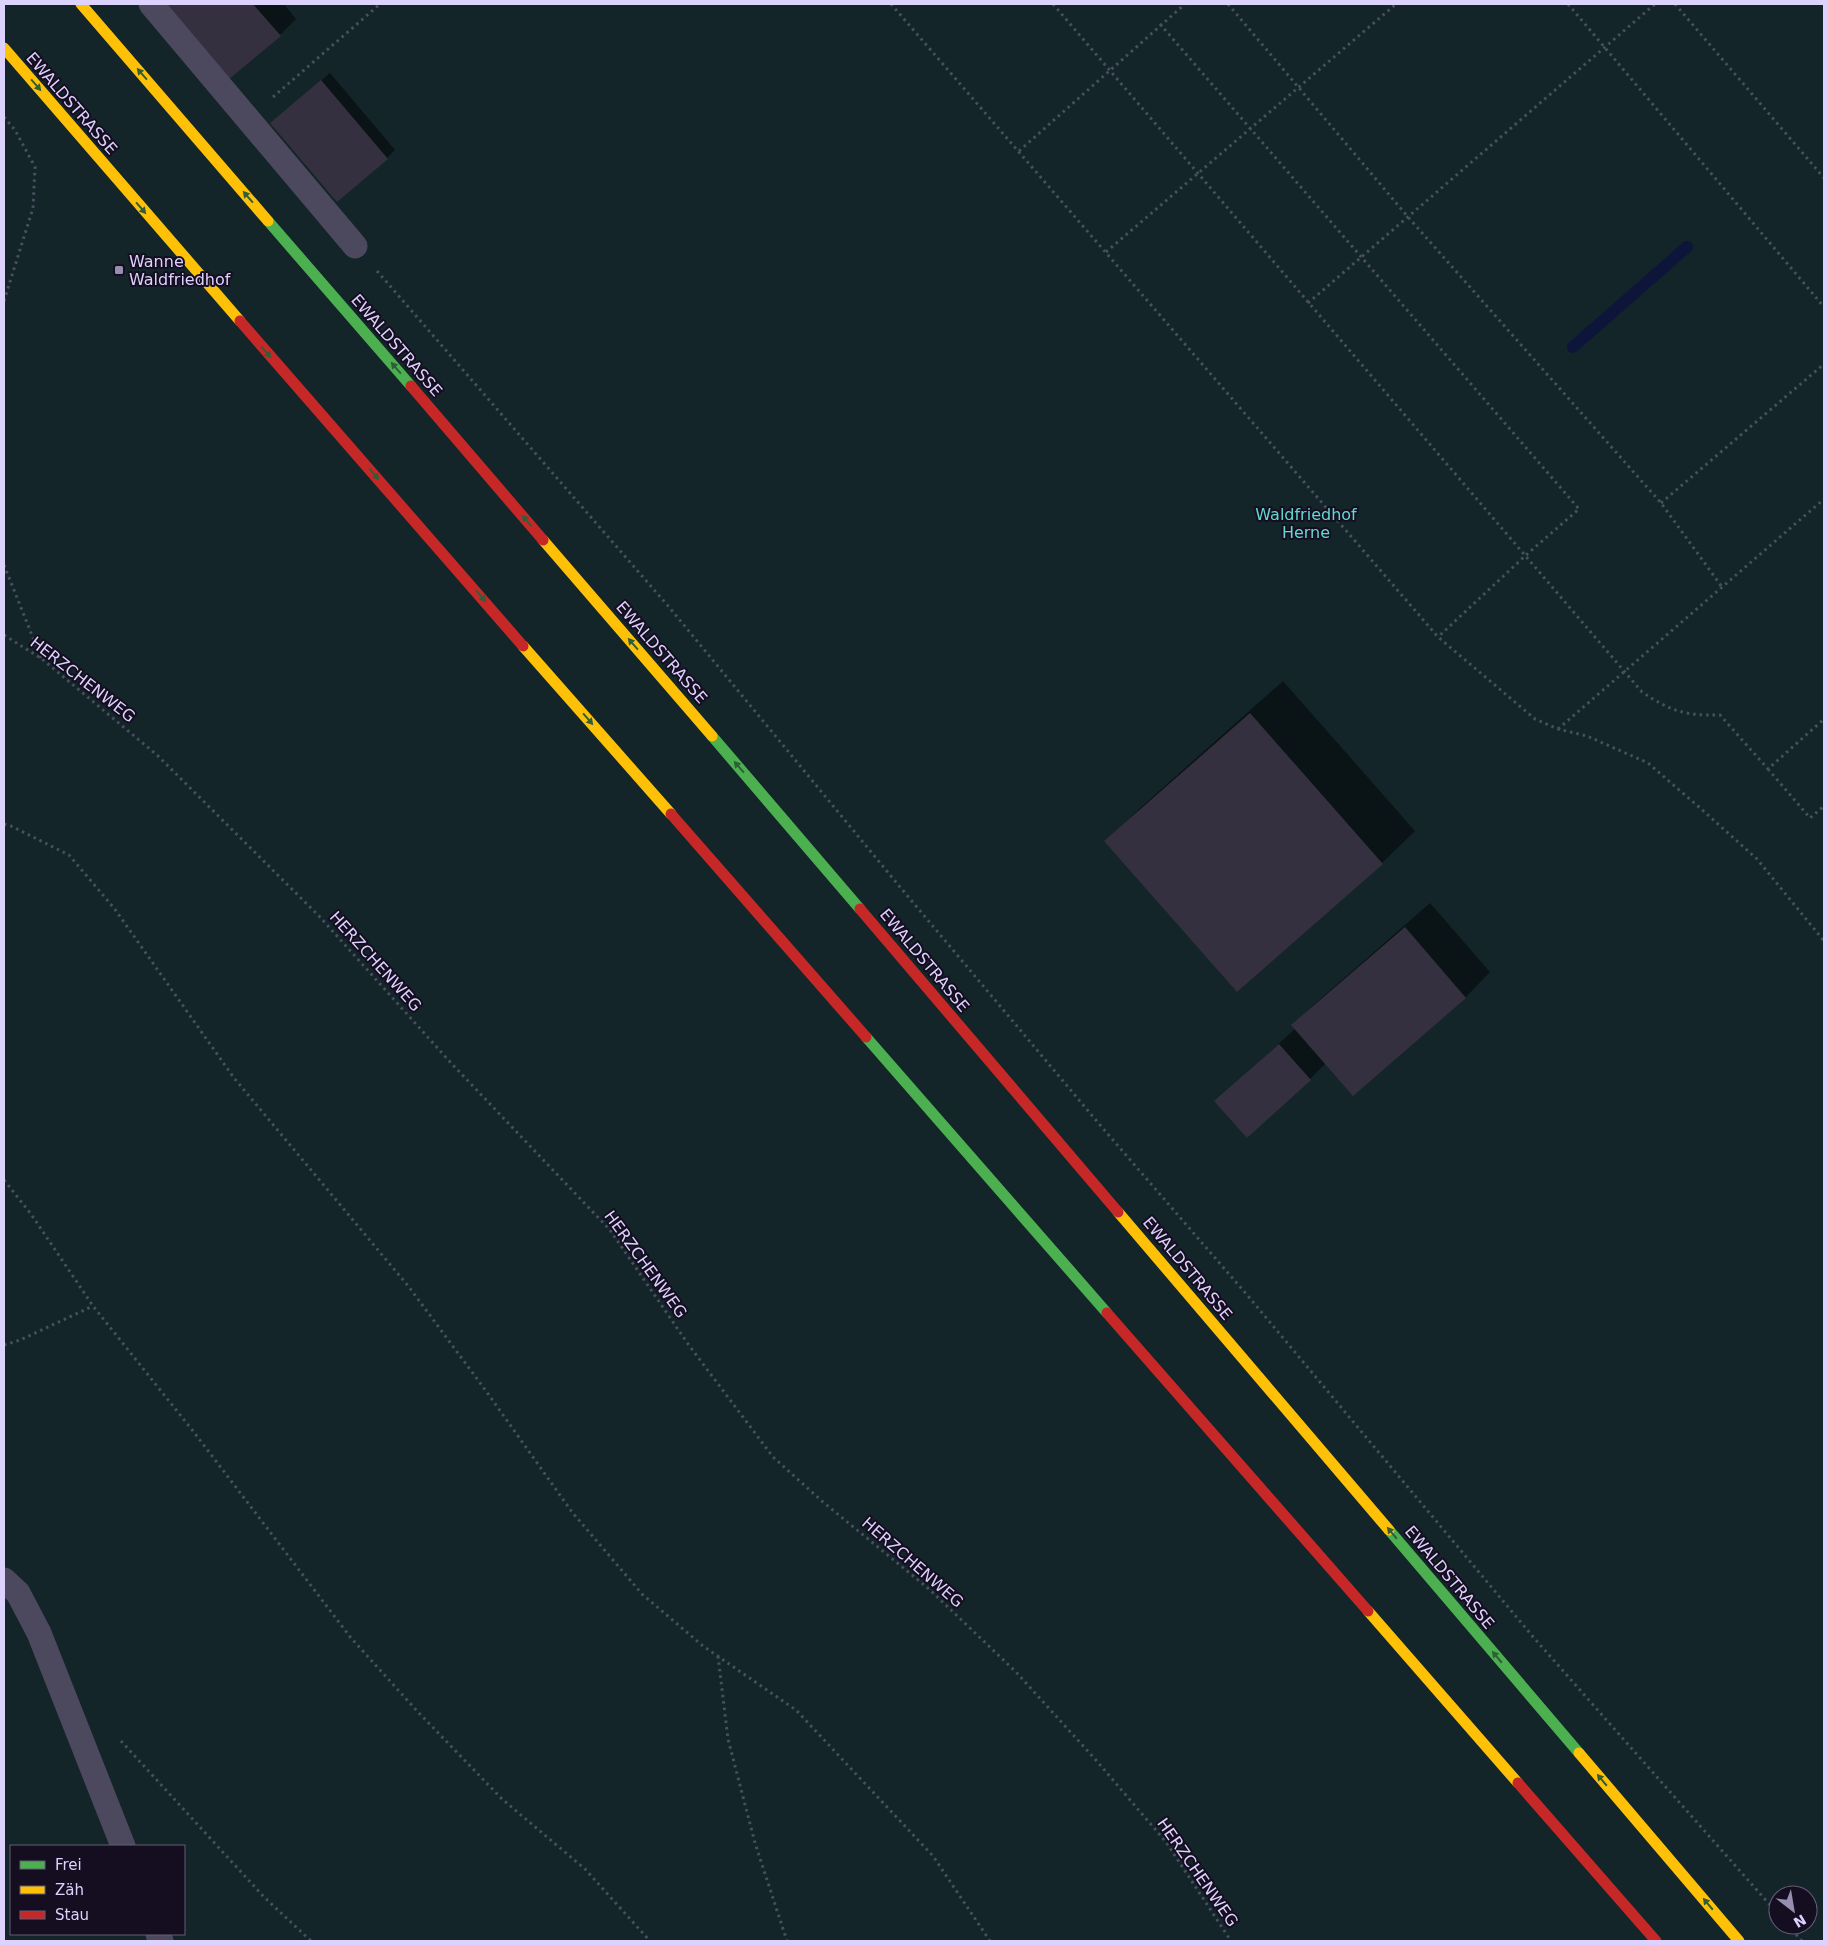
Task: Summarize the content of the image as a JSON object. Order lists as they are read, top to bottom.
{
  "streets": {
    "main road": ["EWALDSTRASSE"],
    "path": ["HERZCHENWEG"]
  },
  "parks": ["Waldfriedhof Herne"],
  "places": {
    "transit": ["Wanne Waldfriedhof"]
  },
  "legend": ["Frei", "Zäh", "Stau"],
  "north": "bottom right"
}
